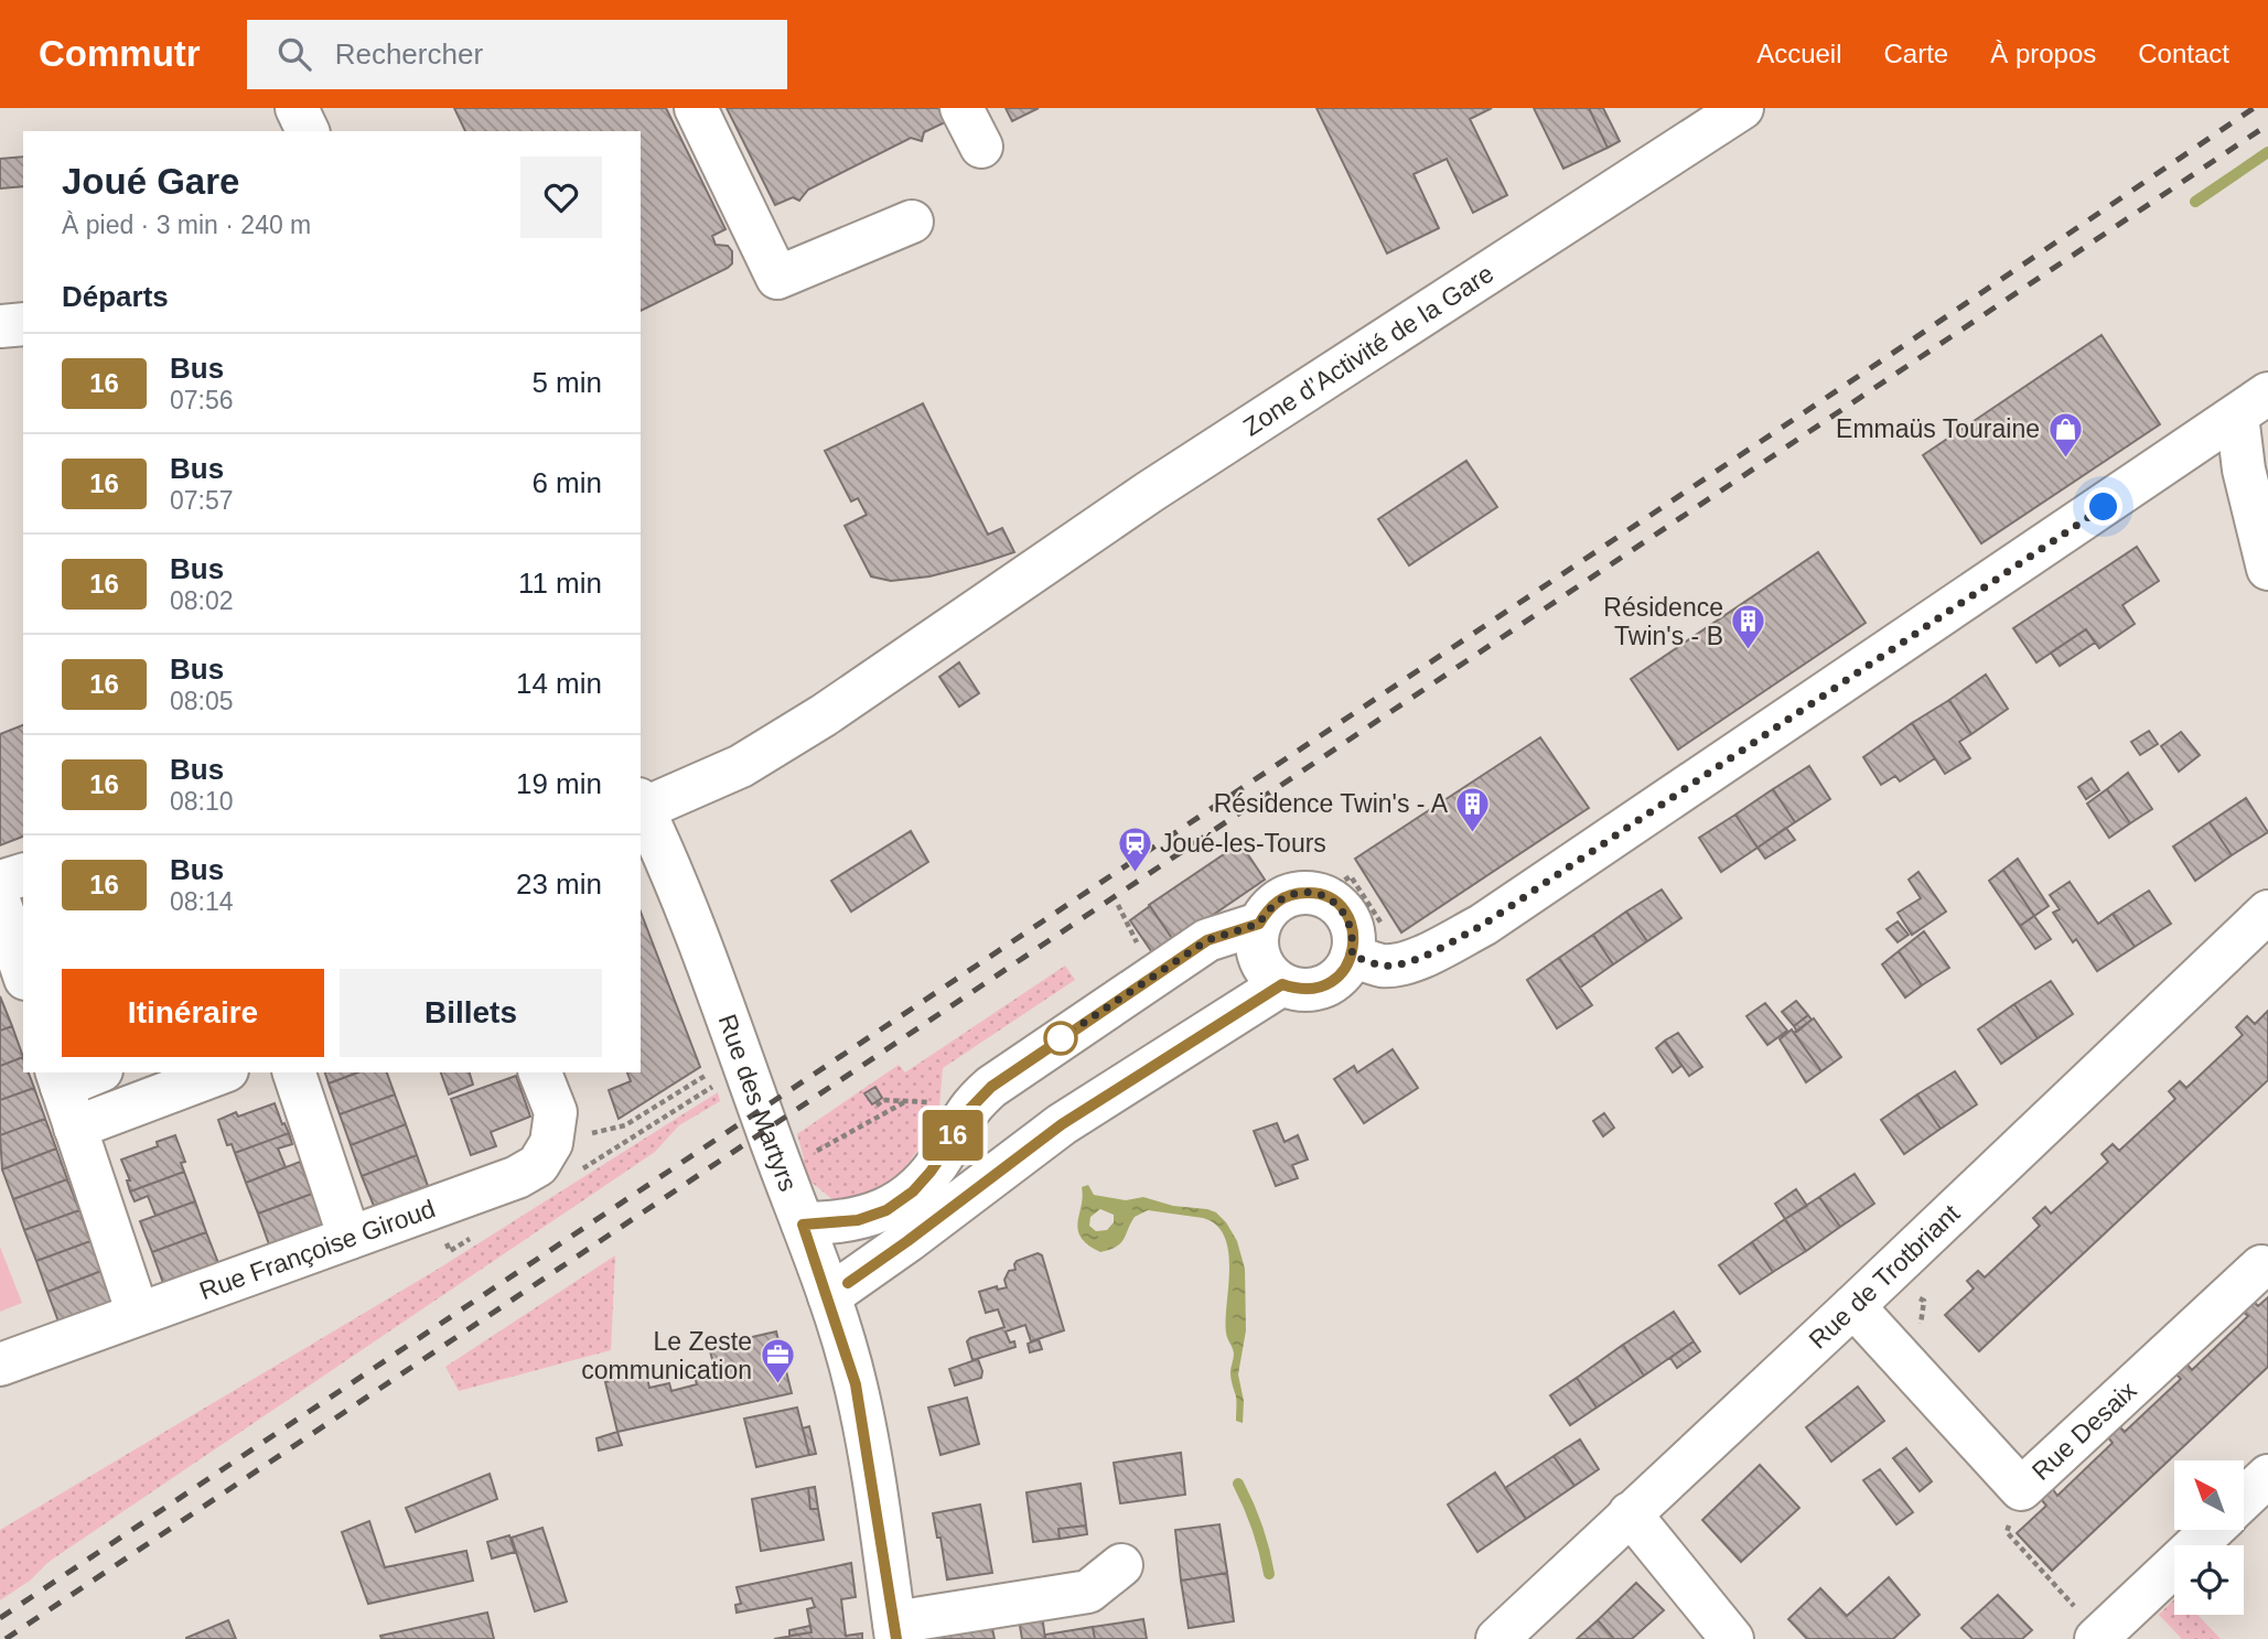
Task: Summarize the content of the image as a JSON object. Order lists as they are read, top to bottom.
{
  "streets": {
    "street": [
      "Zone d’Activité de la Gare",
      "Rue des Martyrs",
      "Rue Françoise Giroud",
      "Rue de Trotbriant",
      "Rue Desaix"
    ]
  },
  "crossings": [
    ["Zone d’Activité de la Gare", "Rue des Martyrs"],
    ["Rue de Trotbriant", "Rue Desaix"]
  ],
  "places": {
    "shop": ["Emmaüs Touraine"],
    "building": ["Résidence Twin's - B", "Résidence Twin's - A"],
    "station": ["Joué-les-Tours"],
    "office": ["Le Zeste communication"]
  },
  "lines": ["bus line 16"],
  "north": "top left",
  "page": {
    "header": "Commutr",
    "search": "Rechercher",
    "nav": [
      "Accueil",
      "Carte",
      "À propos",
      "Contact"
    ],
    "on_map": "16",
    "heading": [
      ["Joué Gare", "À pied · 3 min · 240 m"],
      "Départs"
    ],
    "list": [
      {
        "mark": "16",
        "name": "Bus",
        "note": "07:56",
        "value": "5 min"
      },
      {
        "mark": "16",
        "name": "Bus",
        "note": "07:57",
        "value": "6 min"
      },
      {
        "mark": "16",
        "name": "Bus",
        "note": "08:02",
        "value": "11 min"
      },
      {
        "mark": "16",
        "name": "Bus",
        "note": "08:05",
        "value": "14 min"
      },
      {
        "mark": "16",
        "name": "Bus",
        "note": "08:10",
        "value": "19 min"
      },
      {
        "mark": "16",
        "name": "Bus",
        "note": "08:14",
        "value": "23 min"
      }
    ],
    "buttons": ["Itinéraire", "Billets"]
  }
}
